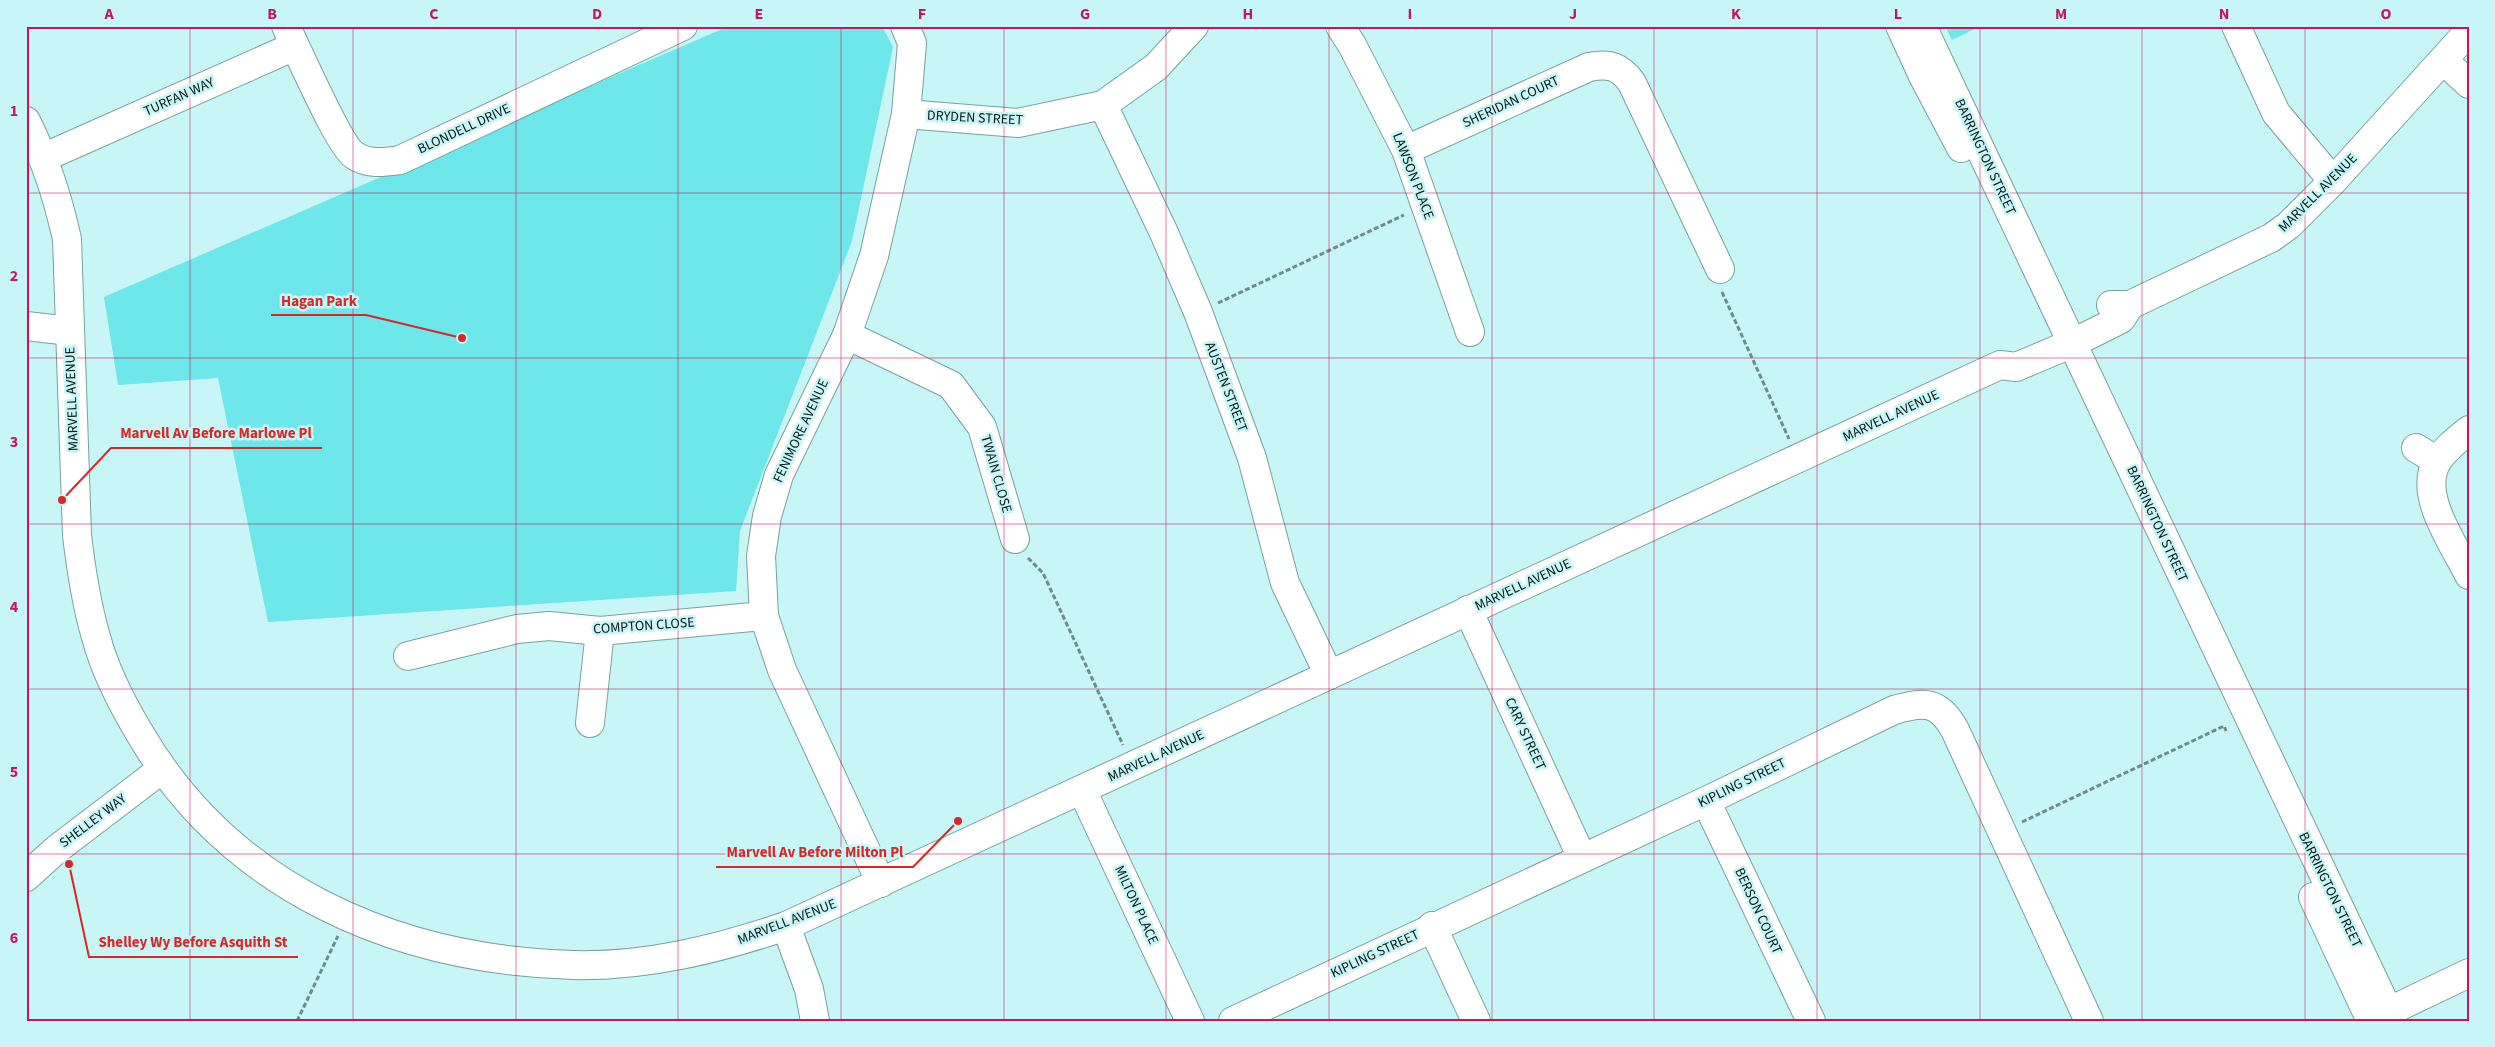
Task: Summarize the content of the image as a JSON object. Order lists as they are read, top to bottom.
{
  "streets": {
    "street": [
      "TURFAN WAY",
      "SHERIDAN COURT",
      "DRYDEN STREET",
      "BLONDELL DRIVE",
      "BARRINGTON STREET",
      "LAWSON PLACE",
      "MARVELL AVENUE",
      "AUSTEN STREET",
      "FENIMORE AVENUE",
      "TWAIN CLOSE",
      "COMPTON CLOSE",
      "CARY STREET",
      "KIPLING STREET",
      "SHELLEY WAY",
      "MILTON PLACE",
      "BERSON COURT"
    ]
  },
  "crossings": [
    ["TURFAN WAY", "BLONDELL DRIVE"],
    ["TURFAN WAY", "MARVELL AVENUE"],
    ["SHERIDAN COURT", "LAWSON PLACE"],
    ["DRYDEN STREET", "AUSTEN STREET"],
    ["DRYDEN STREET", "FENIMORE AVENUE"],
    ["BARRINGTON STREET", "MARVELL AVENUE"],
    ["MARVELL AVENUE", "AUSTEN STREET"],
    ["MARVELL AVENUE", "FENIMORE AVENUE"],
    ["MARVELL AVENUE", "CARY STREET"],
    ["MARVELL AVENUE", "SHELLEY WAY"],
    ["MARVELL AVENUE", "MILTON PLACE"],
    ["FENIMORE AVENUE", "TWAIN CLOSE"],
    ["FENIMORE AVENUE", "COMPTON CLOSE"],
    ["CARY STREET", "KIPLING STREET"],
    ["KIPLING STREET", "BERSON COURT"]
  ],
  "places": [
    "Hagan Park",
    "Marvell Av Before Marlowe Pl",
    "Marvell Av Before Milton Pl",
    "Shelley Wy Before Asquith St"
  ],
  "grid": {
    "columns": [
      "A",
      "B",
      "C",
      "D",
      "E",
      "F",
      "G",
      "H",
      "I",
      "J",
      "K",
      "L",
      "M",
      "N",
      "O"
    ],
    "rows": [
      "1",
      "2",
      "3",
      "4",
      "5",
      "6"
    ]
  }
}
